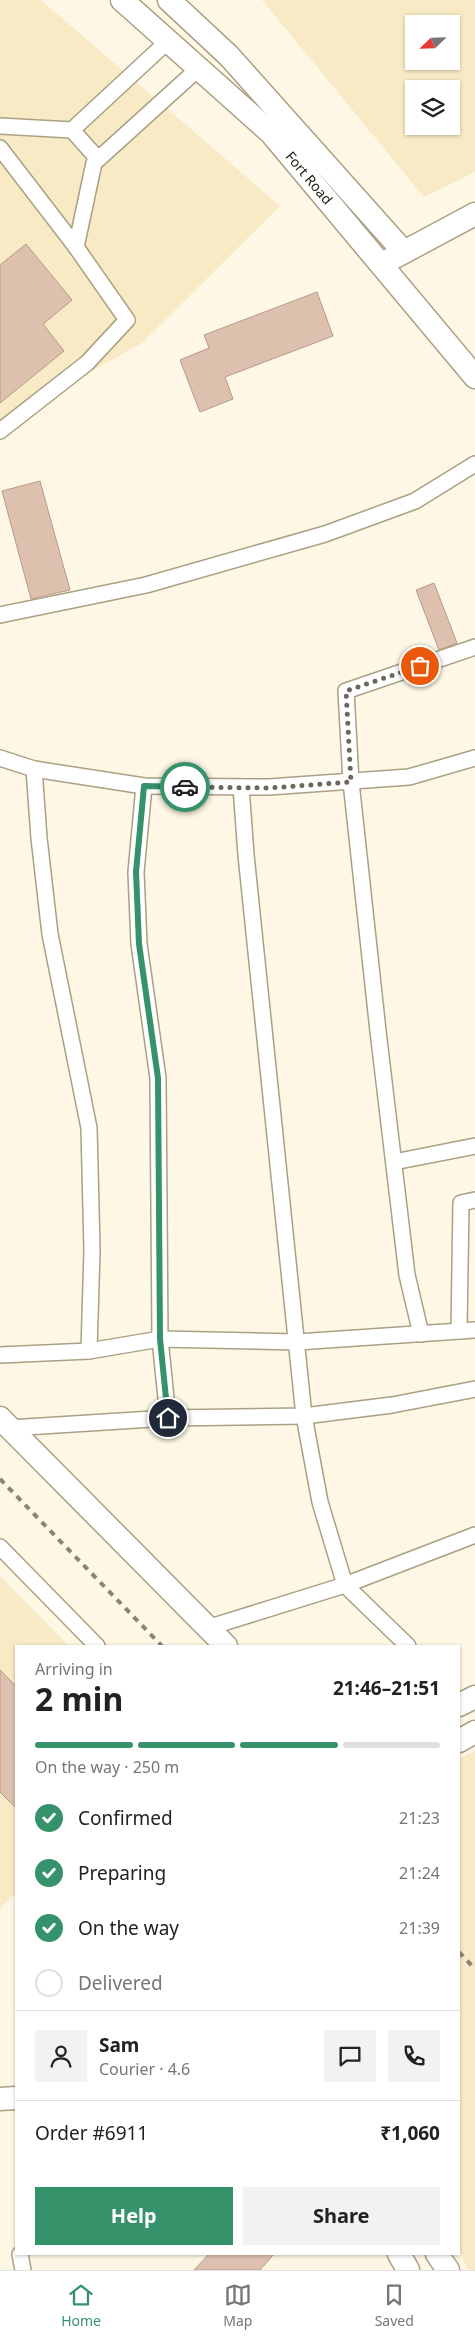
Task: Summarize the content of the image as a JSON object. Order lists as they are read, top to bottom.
{
  "streets": {
    "main road": ["Fort Road"]
  },
  "north": "bottom left",
  "page": {
    "heading": ["2 min", "Arriving in", "21:46–21:51"],
    "panel": [
      "Sam",
      "Courier · 4.6",
      "Order #6911",
      "₹1,060"
    ],
    "bar": "On the way · 250 m",
    "list": [
      ["Confirmed", "21:23"],
      ["Preparing", "21:24"],
      ["On the way", "21:39"],
      "Delivered"
    ],
    "buttons": ["Help", "Share"],
    "tabs": ["Home", "Map", "Saved"]
  }
}
